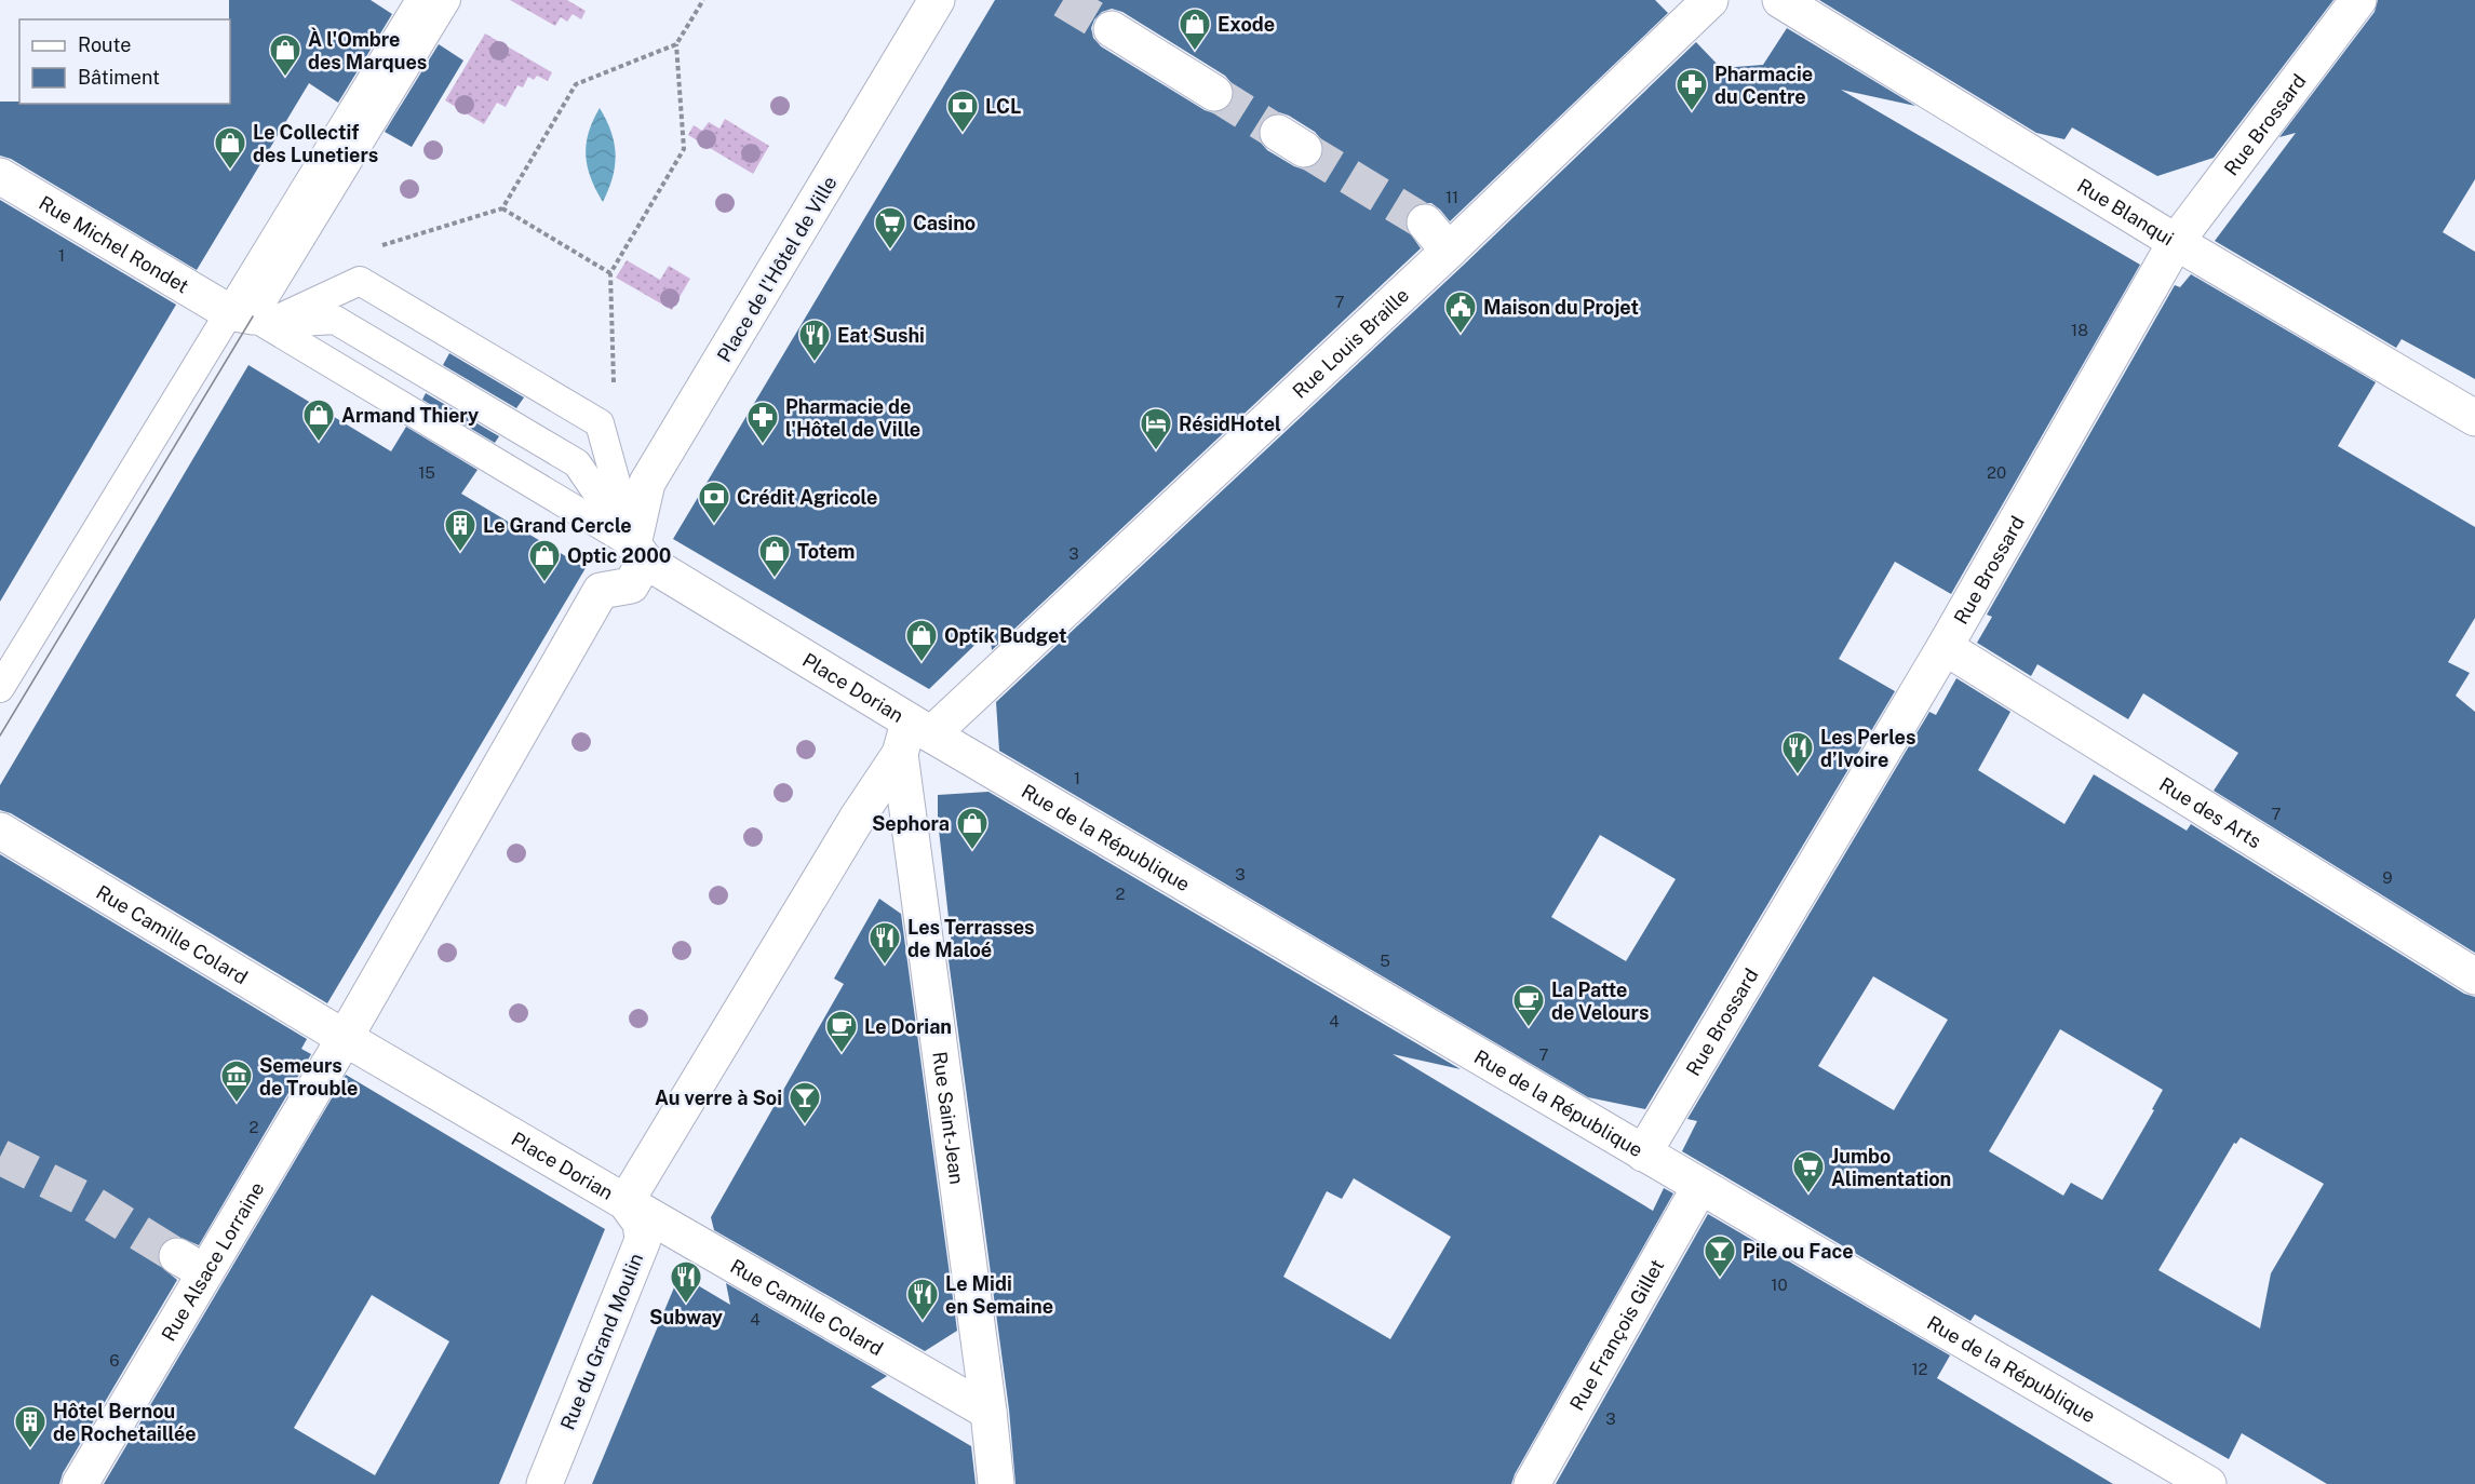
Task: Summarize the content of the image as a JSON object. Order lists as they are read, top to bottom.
{
  "streets": {
    "street": [
      "Rue Brossard",
      "Rue Blanqui",
      "Rue Michel Rondet",
      "Place de l'Hôtel de Ville",
      "Rue Louis Braille",
      "Place Dorian",
      "Rue des Arts",
      "Rue de la République",
      "Rue Camille Colard",
      "Rue Saint-Jean",
      "Rue Alsace Lorraine",
      "Rue François Gillet",
      "Rue du Grand Moulin"
    ]
  },
  "crossings": [
    ["Rue Brossard", "Rue Blanqui"],
    ["Rue Brossard", "Rue des Arts"],
    ["Rue Brossard", "Rue de la République"],
    ["Place de l'Hôtel de Ville", "Place Dorian"],
    ["Rue Louis Braille", "Place Dorian"],
    ["Rue Louis Braille", "Rue de la République"],
    ["Rue Louis Braille", "Rue Saint-Jean"],
    ["Place Dorian", "Rue de la République"],
    ["Place Dorian", "Rue Camille Colard"],
    ["Place Dorian", "Rue Saint-Jean"],
    ["Place Dorian", "Rue Alsace Lorraine"],
    ["Place Dorian", "Rue du Grand Moulin"],
    ["Rue de la République", "Rue Saint-Jean"],
    ["Rue de la République", "Rue François Gillet"],
    ["Rue Camille Colard", "Rue Saint-Jean"],
    ["Rue Camille Colard", "Rue Alsace Lorraine"],
    ["Rue Camille Colard", "Rue du Grand Moulin"]
  ],
  "places": {
    "shop": [
      "Exode",
      "À l'Ombre des Marques",
      "Le Collectif des Lunetiers",
      "Armand Thiery",
      "Totem",
      "Optic 2000",
      "Optik Budget",
      "Sephora"
    ],
    "pharmacy": ["Pharmacie du Centre", "Pharmacie de l'Hôtel de Ville"],
    "bank": ["LCL", "Crédit Agricole"],
    "supermarket": ["Casino", "Jumbo Alimentation"],
    "public building": ["Maison du Projet"],
    "restaurant": [
      "Eat Sushi",
      "Les Perles d’Ivoire",
      "Les Terrasses de Maloé",
      "Subway",
      "Le Midi en Semaine"
    ],
    "hotel": ["RésidHotel"],
    "building": ["Le Grand Cercle", "Hôtel Bernou de Rochetaillée"],
    "cafe": ["La Patte de Velours", "Le Dorian"],
    "museum": ["Semeurs de Trouble"],
    "bar": ["Au verre à Soi", "Pile ou Face"]
  },
  "house_numbers": [
    "11",
    "1",
    "7",
    "18",
    "15",
    "20",
    "3",
    "1",
    "7",
    "3",
    "9",
    "2",
    "5",
    "4",
    "7",
    "2",
    "10",
    "4",
    "6",
    "12",
    "3"
  ],
  "legend": ["Route", "Bâtiment"]
}
